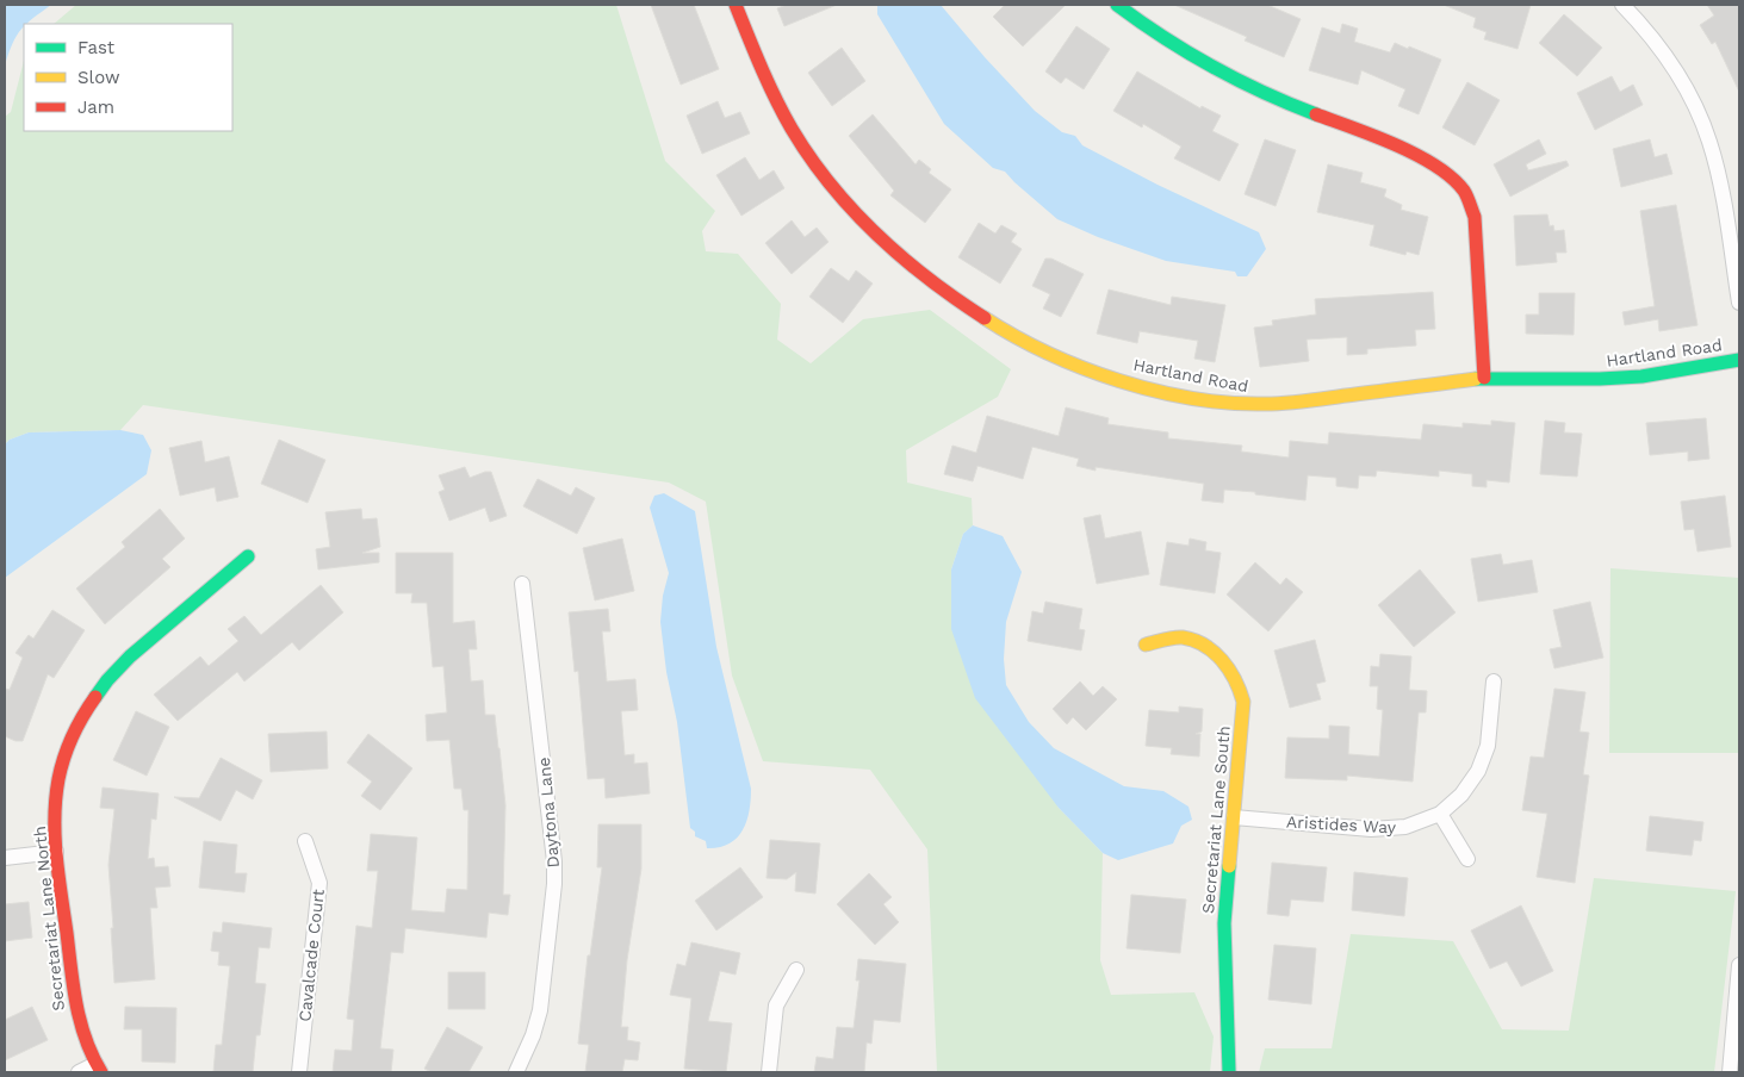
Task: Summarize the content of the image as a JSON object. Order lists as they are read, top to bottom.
{
  "streets": {
    "street": [
      "Hartland Road",
      "Daytona Lane",
      "Secretariat Lane South",
      "Aristides Way",
      "Secretariat Lane North",
      "Cavalcade Court"
    ]
  },
  "crossings": [
    ["Secretariat Lane South", "Aristides Way"]
  ],
  "legend": ["Fast", "Slow", "Jam"]
}
